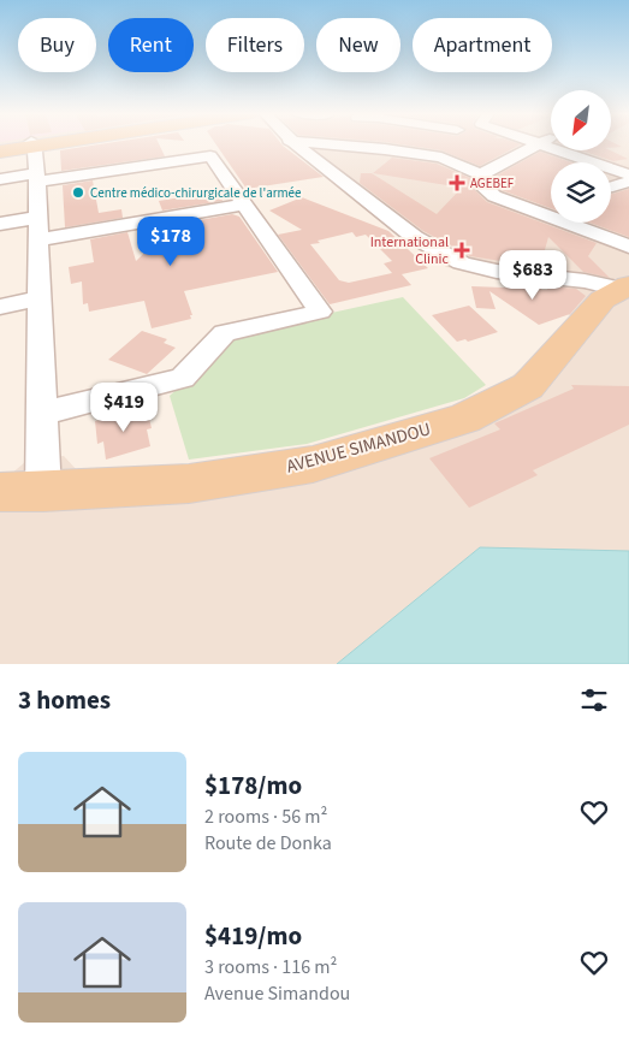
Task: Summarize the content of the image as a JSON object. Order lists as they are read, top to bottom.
{
  "streets": {
    "main road": ["AVENUE SIMANDOU"]
  },
  "places": {
    "health": ["AGEBEF", "International Clinic"],
    "other": ["Centre médico-chirurgicale de l'armée"]
  },
  "north": "bottom left",
  "page": {
    "chip": [
      "Buy",
      "Rent",
      "Filters",
      "New",
      "Apartment"
    ],
    "price": ["$178", "$683", "$419"],
    "heading": "3 homes",
    "list": [
      {
        "name": "$178/mo",
        "note": "2 rooms · 56 m² · Route de Donka"
      },
      {
        "name": "$419/mo",
        "note": "3 rooms · 116 m² · Avenue Simandou"
      }
    ]
  }
}
